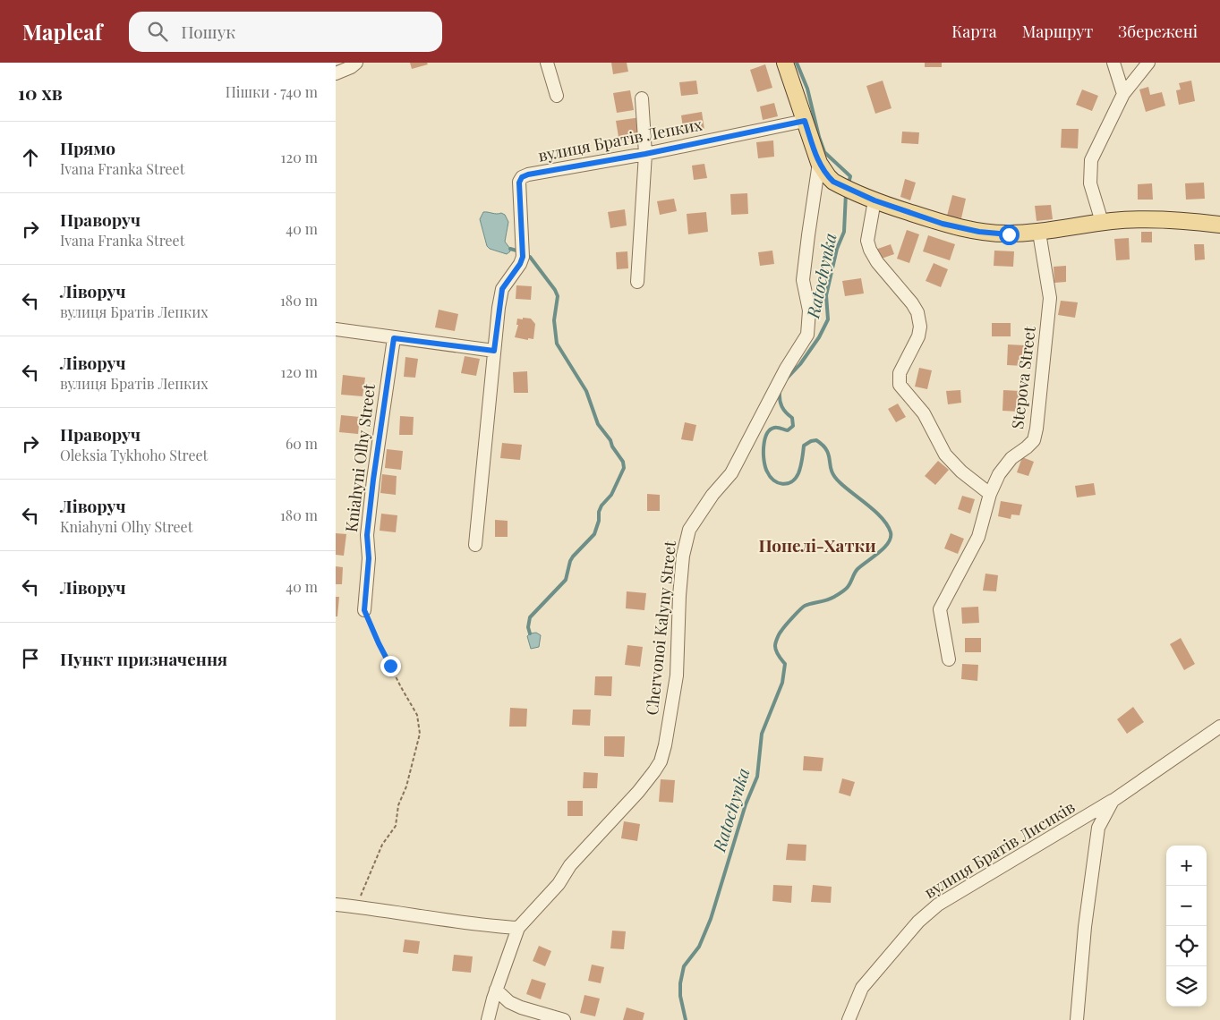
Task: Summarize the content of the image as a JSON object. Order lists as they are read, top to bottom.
{
  "streets": {
    "street": [
      "вулиця Братів Лепких",
      "Stepova Street",
      "Kniahyni Olhy Street",
      "Chervonoi Kalyny Street",
      "вулиця Братів Лисиків"
    ]
  },
  "districts": ["Попелі-Хатки"],
  "water": ["Ratochynka"],
  "page": {
    "header": "Mapleaf",
    "search": "Пошук",
    "nav": ["Карта", "Маршрут", "Збережені"],
    "heading": ["10 хв", "Пішки · 740 m"],
    "list": [
      ["Прямо", "Ivana Franka Street", "120 m"],
      ["Праворуч", "Ivana Franka Street", "40 m"],
      ["Ліворуч", "вулиця Братів Лепких", "180 m"],
      ["Ліворуч", "вулиця Братів Лепких", "120 m"],
      ["Праворуч", "Oleksia Tykhoho Street", "60 m"],
      ["Ліворуч", "Kniahyni Olhy Street", "180 m"],
      ["Ліворуч", "40 m"],
      "Пункт призначення"
    ],
    "map_buttons": ["+", "−"]
  }
}
